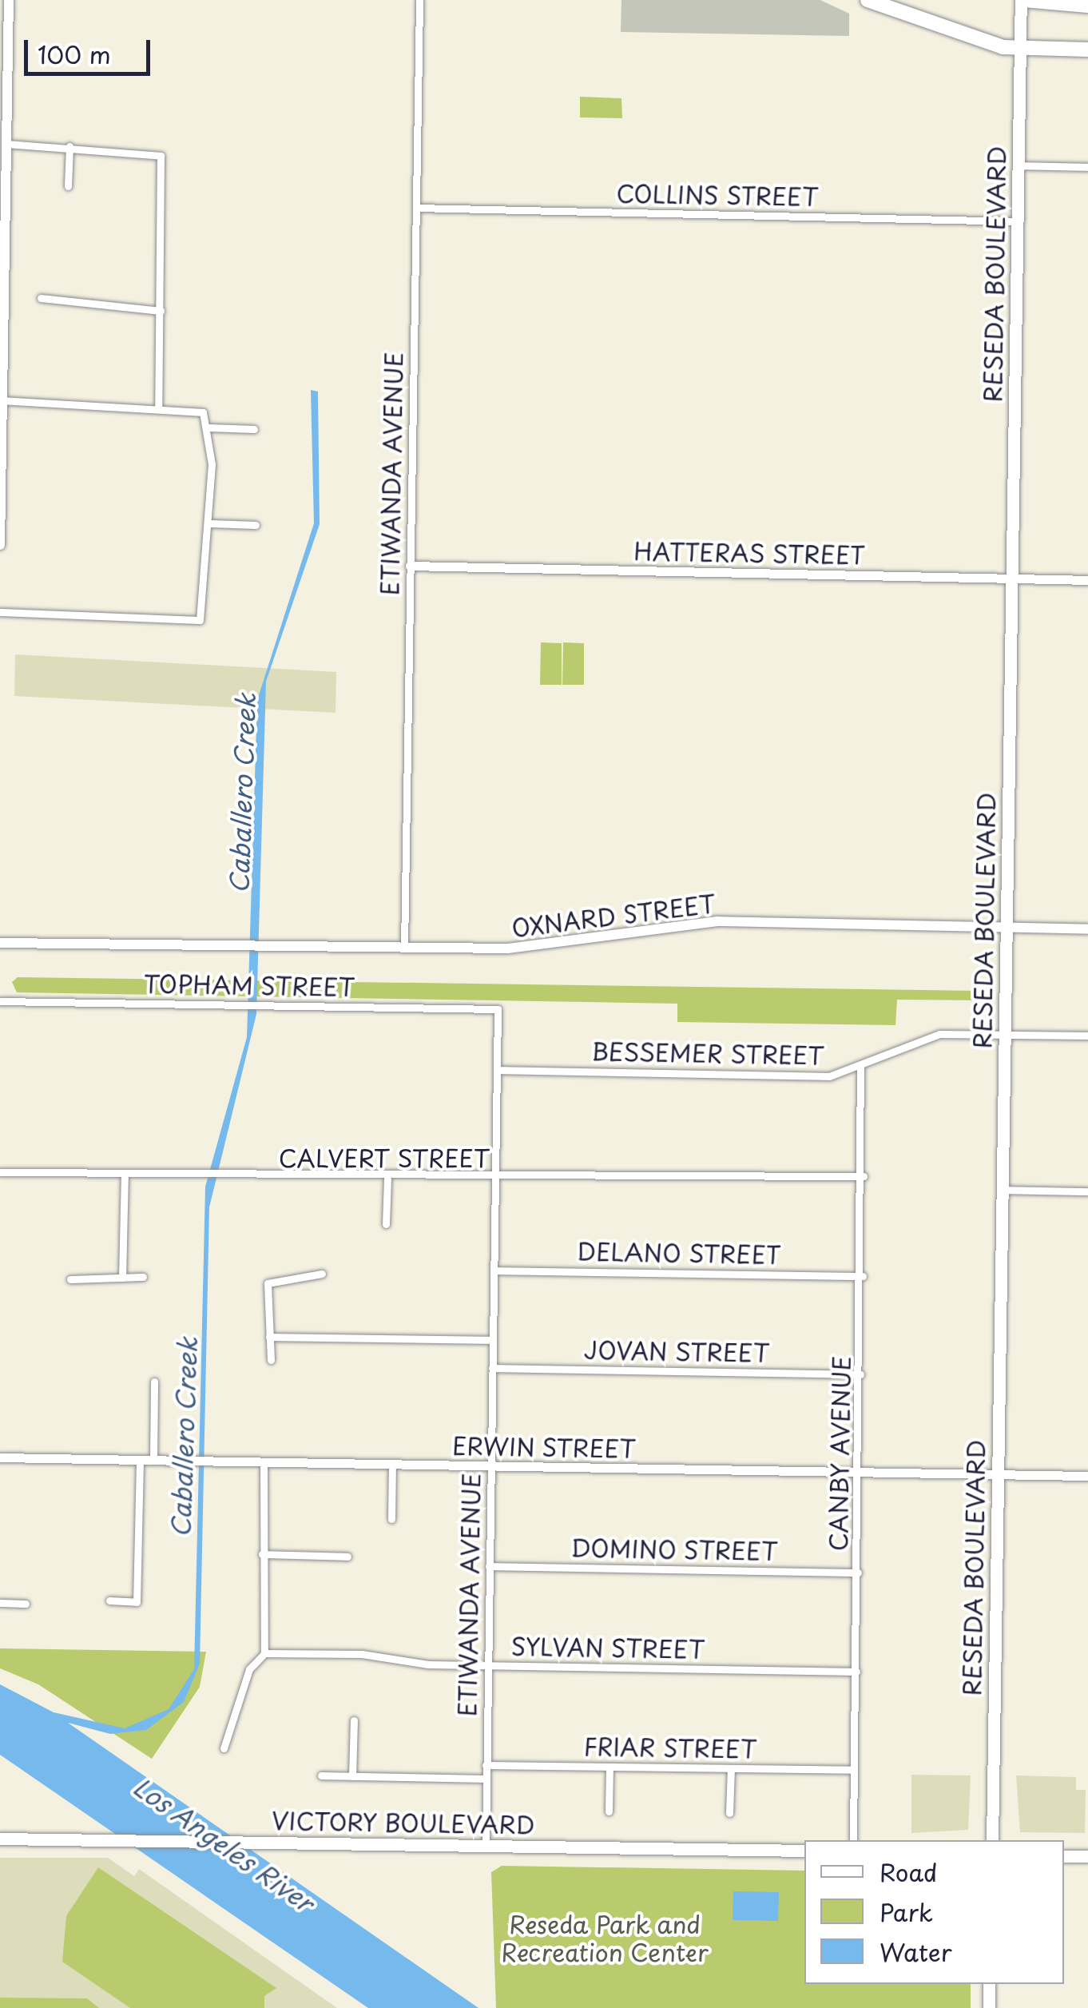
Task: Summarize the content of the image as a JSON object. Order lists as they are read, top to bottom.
{
  "streets": {
    "main road": ["RESEDA BOULEVARD", "OXNARD STREET", "VICTORY BOULEVARD"],
    "street": [
      "COLLINS STREET",
      "ETIWANDA AVENUE",
      "HATTERAS STREET",
      "TOPHAM STREET",
      "BESSEMER STREET",
      "CALVERT STREET",
      "DELANO STREET",
      "JOVAN STREET",
      "ERWIN STREET",
      "CANBY AVENUE",
      "DOMINO STREET",
      "SYLVAN STREET",
      "FRIAR STREET"
    ]
  },
  "crossings": [
    ["COLLINS STREET", "RESEDA BOULEVARD"],
    ["COLLINS STREET", "ETIWANDA AVENUE"],
    ["RESEDA BOULEVARD", "HATTERAS STREET"],
    ["RESEDA BOULEVARD", "OXNARD STREET"],
    ["RESEDA BOULEVARD", "BESSEMER STREET"],
    ["RESEDA BOULEVARD", "ERWIN STREET"],
    ["ETIWANDA AVENUE", "HATTERAS STREET"],
    ["ETIWANDA AVENUE", "OXNARD STREET"],
    ["ETIWANDA AVENUE", "TOPHAM STREET"],
    ["ETIWANDA AVENUE", "BESSEMER STREET"],
    ["ETIWANDA AVENUE", "CALVERT STREET"],
    ["ETIWANDA AVENUE", "DELANO STREET"],
    ["ETIWANDA AVENUE", "JOVAN STREET"],
    ["ETIWANDA AVENUE", "ERWIN STREET"],
    ["ETIWANDA AVENUE", "DOMINO STREET"],
    ["ETIWANDA AVENUE", "SYLVAN STREET"],
    ["ETIWANDA AVENUE", "FRIAR STREET"],
    ["ETIWANDA AVENUE", "VICTORY BOULEVARD"],
    ["BESSEMER STREET", "CANBY AVENUE"],
    ["CALVERT STREET", "CANBY AVENUE"],
    ["DELANO STREET", "CANBY AVENUE"],
    ["JOVAN STREET", "CANBY AVENUE"],
    ["ERWIN STREET", "CANBY AVENUE"],
    ["CANBY AVENUE", "DOMINO STREET"],
    ["CANBY AVENUE", "SYLVAN STREET"],
    ["CANBY AVENUE", "FRIAR STREET"]
  ],
  "water": ["Caballero Creek", "Los Angeles River"],
  "parks": ["Reseda Park and Recreation Center"],
  "legend": ["Road", "Park", "Water"],
  "scale_bar": "100 m"
}
